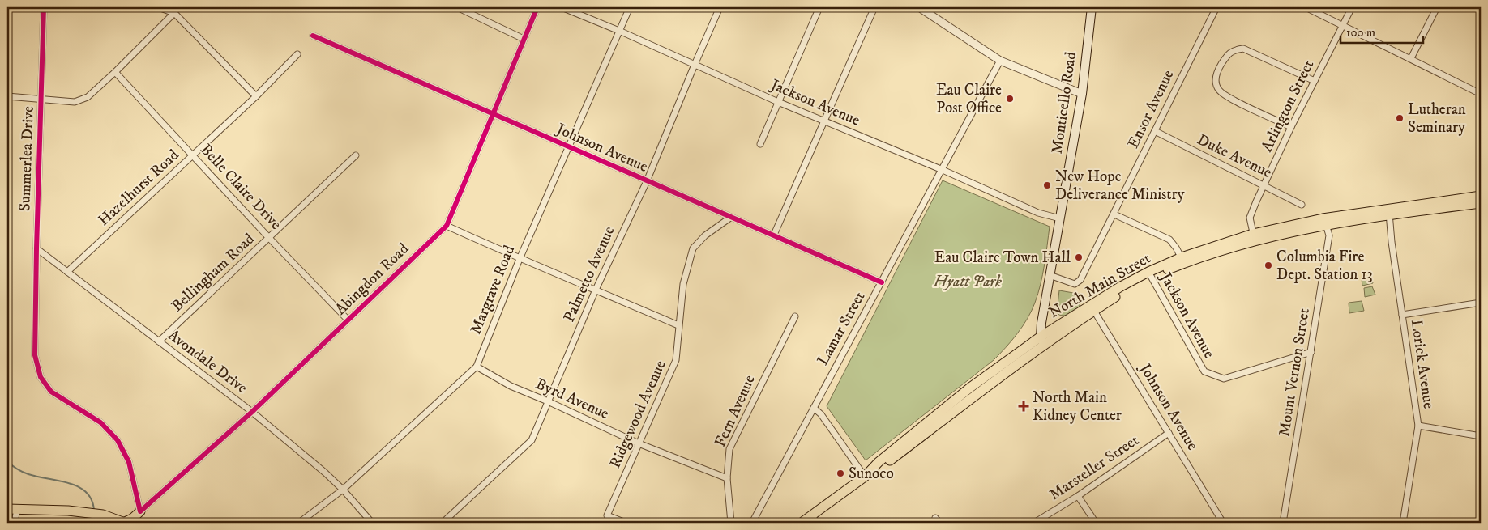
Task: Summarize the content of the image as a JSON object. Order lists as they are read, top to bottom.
{
  "streets": {
    "main road": ["Monticello Road", "North Main Street"],
    "street": [
      "Jackson Avenue",
      "Arlington Street",
      "Ensor Avenue",
      "Johnson Avenue",
      "Duke Avenue",
      "Summerlea Drive",
      "Belle Claire Drive",
      "Hazelhurst Road",
      "Bellingham Road",
      "Palmetto Avenue",
      "Abingdon Road",
      "Margrave Road",
      "Lamar Street",
      "Avondale Drive",
      "Lorick Avenue",
      "Mount Vernon Street",
      "Byrd Avenue",
      "Fern Avenue",
      "Ridgewood Avenue",
      "Marsteller Street"
    ]
  },
  "crossings": [
    ["Jackson Avenue", "Monticello Road"],
    ["Jackson Avenue", "Ensor Avenue"],
    ["Jackson Avenue", "Palmetto Avenue"],
    ["Jackson Avenue", "North Main Street"],
    ["Jackson Avenue", "Margrave Road"],
    ["Jackson Avenue", "Lamar Street"],
    ["Jackson Avenue", "Mount Vernon Street"],
    ["Monticello Road", "Ensor Avenue"],
    ["Monticello Road", "North Main Street"],
    ["Arlington Street", "Duke Avenue"],
    ["Arlington Street", "North Main Street"],
    ["Ensor Avenue", "Duke Avenue"],
    ["Johnson Avenue", "Palmetto Avenue"],
    ["Johnson Avenue", "Abingdon Road"],
    ["Johnson Avenue", "North Main Street"],
    ["Johnson Avenue", "Margrave Road"],
    ["Johnson Avenue", "Lamar Street"],
    ["Johnson Avenue", "Ridgewood Avenue"],
    ["Johnson Avenue", "Marsteller Street"],
    ["Summerlea Drive", "Abingdon Road"],
    ["Summerlea Drive", "Avondale Drive"],
    ["Belle Claire Drive", "Hazelhurst Road"],
    ["Belle Claire Drive", "Bellingham Road"],
    ["Belle Claire Drive", "Abingdon Road"],
    ["Hazelhurst Road", "Avondale Drive"],
    ["Bellingham Road", "Avondale Drive"],
    ["Palmetto Avenue", "Byrd Avenue"],
    ["Abingdon Road", "Avondale Drive"],
    ["North Main Street", "Lorick Avenue"],
    ["North Main Street", "Mount Vernon Street"],
    ["Margrave Road", "Avondale Drive"],
    ["Margrave Road", "Byrd Avenue"],
    ["Byrd Avenue", "Fern Avenue"],
    ["Byrd Avenue", "Ridgewood Avenue"]
  ],
  "parks": ["Hyatt Park"],
  "places": {
    "other": [
      "Eau Claire Post Office",
      "Lutheran Seminary",
      "New Hope Deliverance Ministry",
      "Eau Claire Town Hall",
      "Columbia Fire Dept. Station 13",
      "Sunoco"
    ],
    "health": ["North Main Kidney Center"]
  },
  "scale_bar": "100 m"
}
